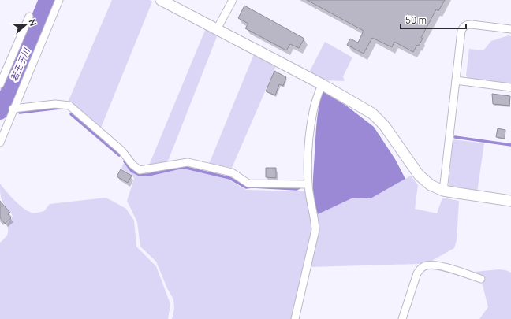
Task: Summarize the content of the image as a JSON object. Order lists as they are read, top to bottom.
{
  "water": ["若王子川"],
  "scale_bar": "50 m",
  "north": "right"
}
